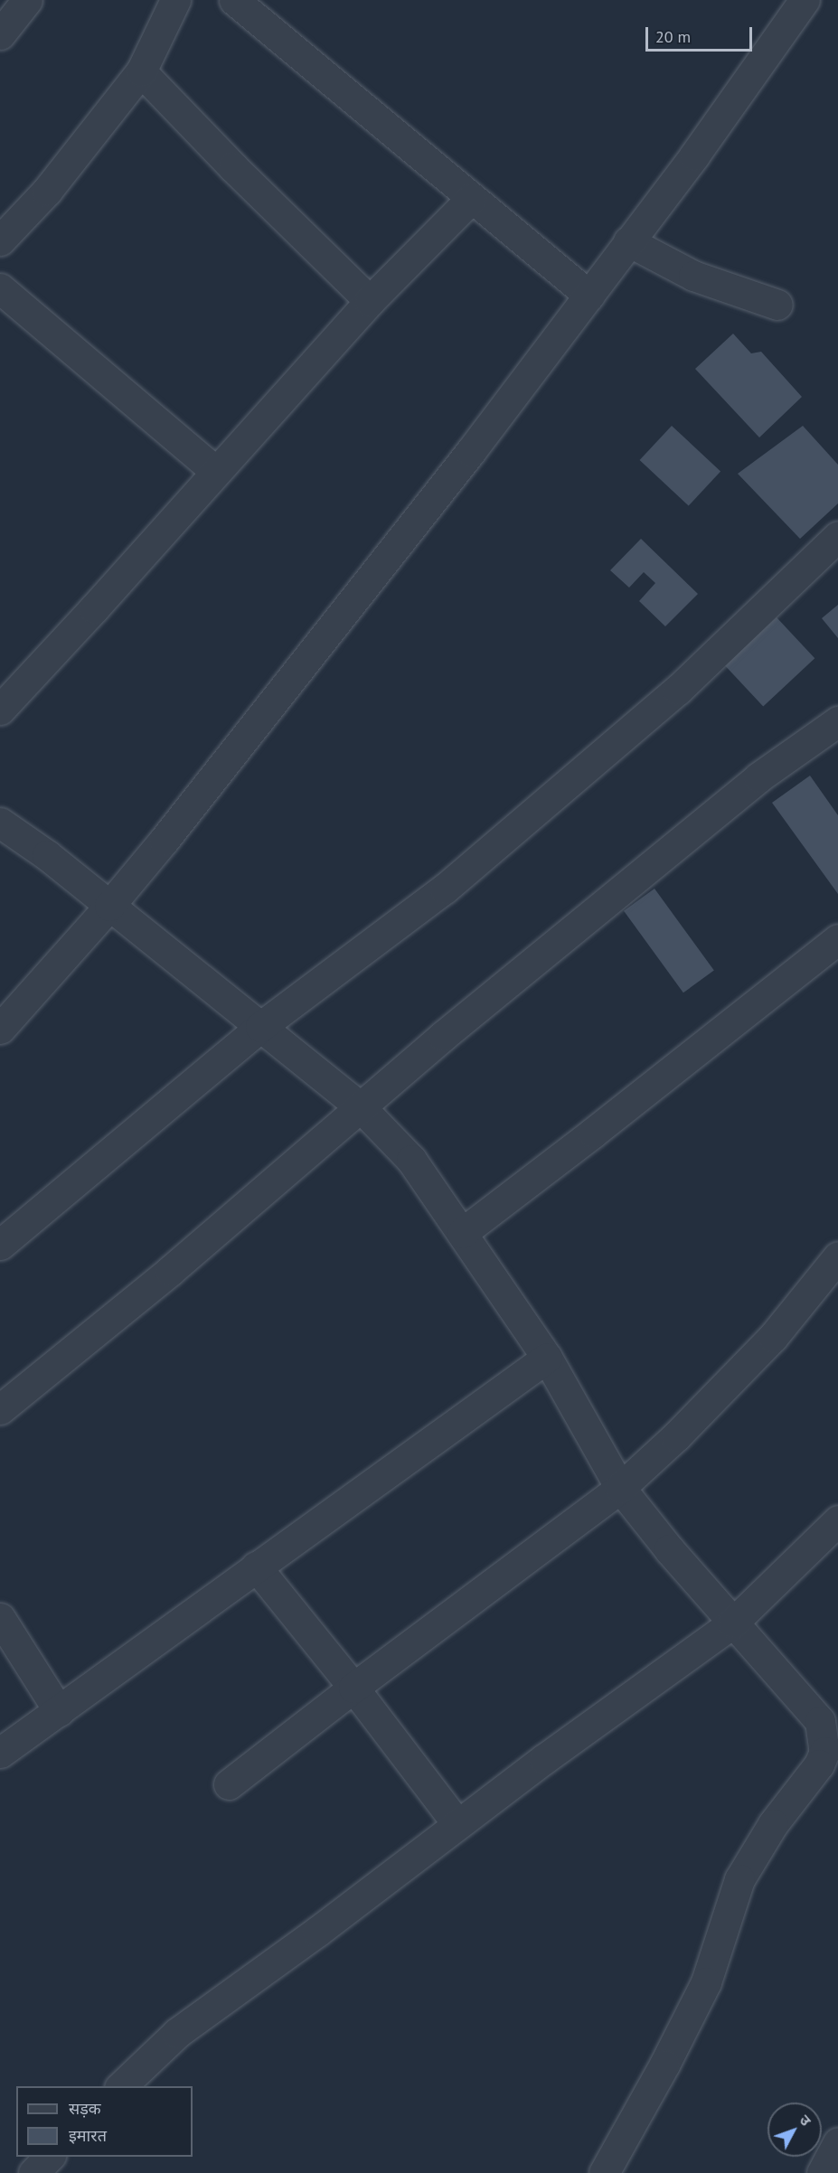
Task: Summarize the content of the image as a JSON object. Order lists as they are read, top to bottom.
{
  "legend": ["सड़क", "इमारत"],
  "scale_bar": "20 m",
  "north": "top right"
}
